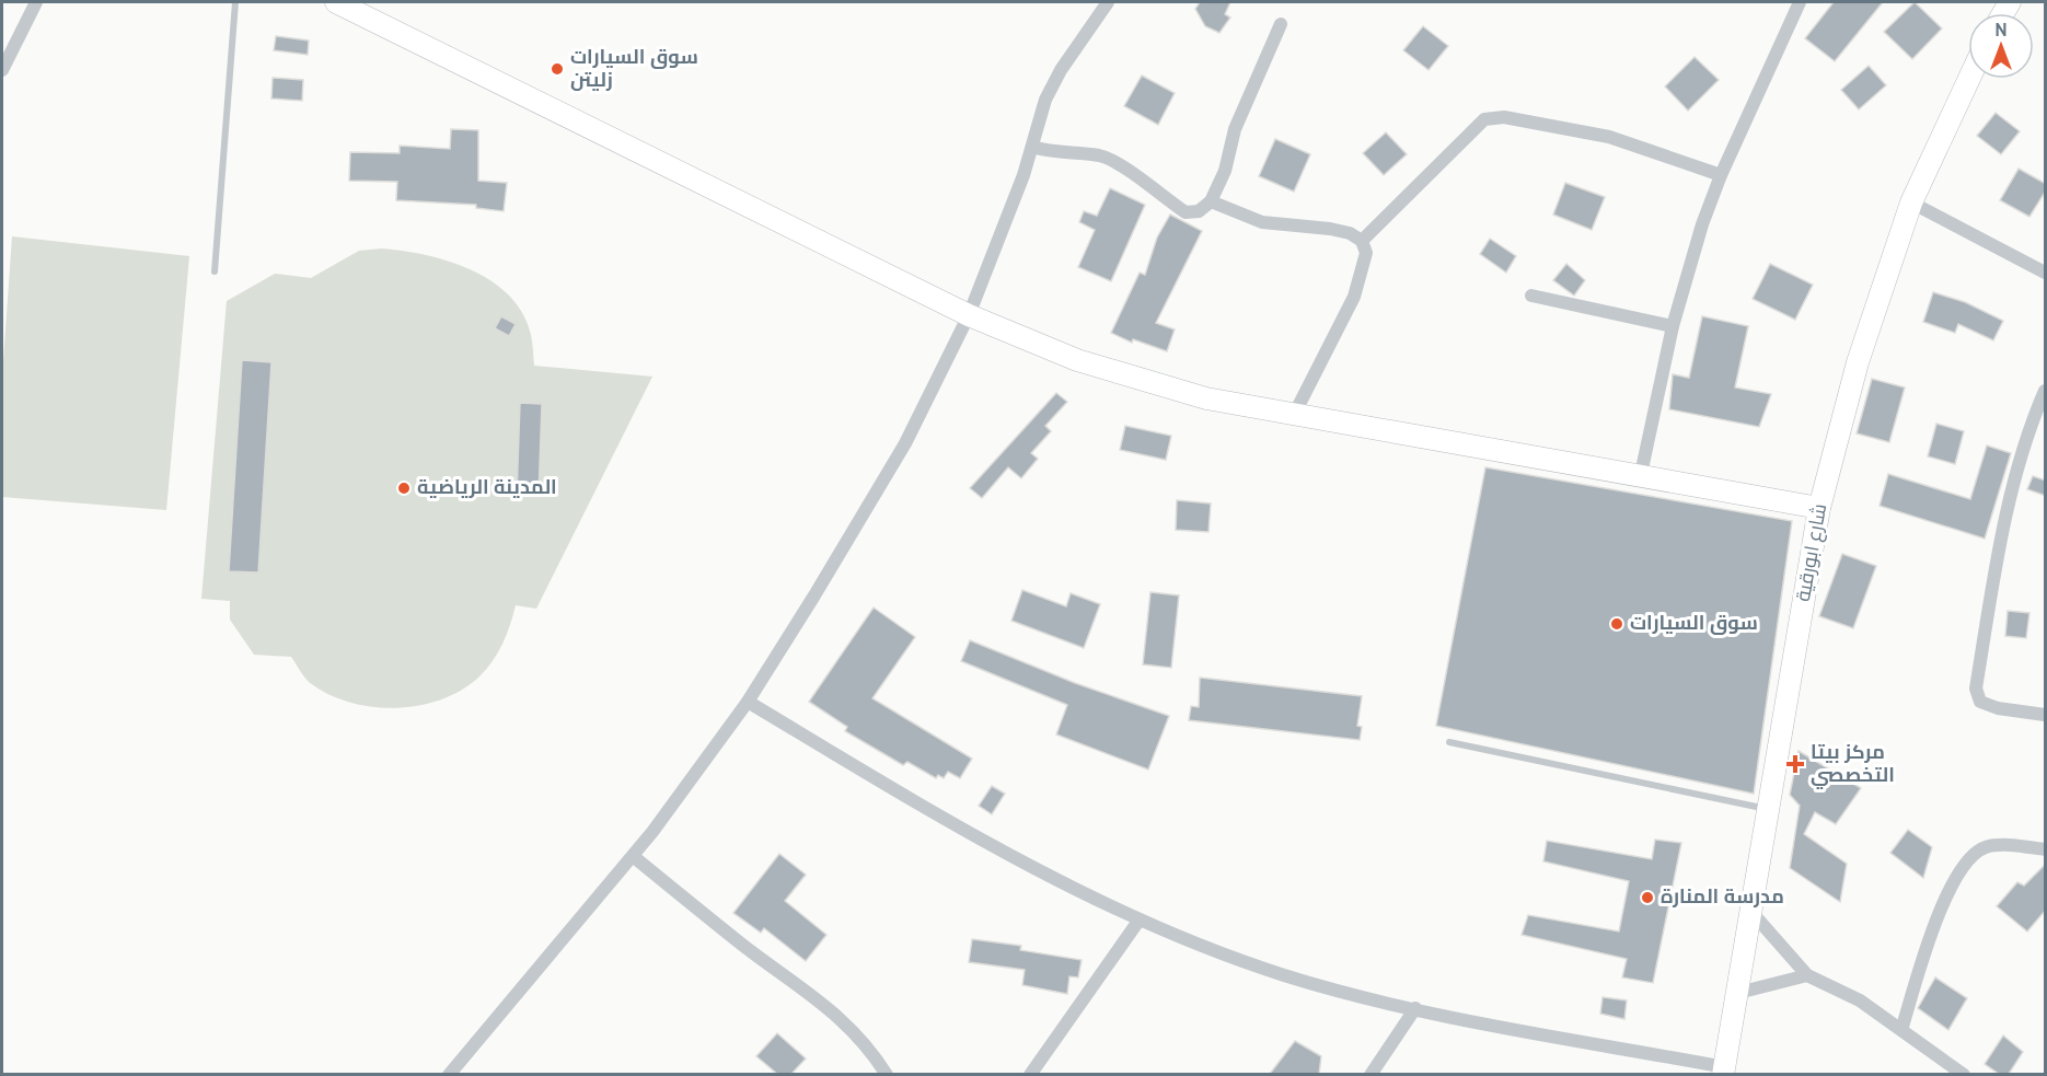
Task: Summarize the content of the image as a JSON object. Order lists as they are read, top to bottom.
{
  "streets": {
    "main road": ["شارع ابورقية"]
  },
  "places": {
    "other": [
      "سوق السيارات زليتن",
      "المدينة الرياضية",
      "سوق السيارات",
      "مدرسة المنارة"
    ],
    "health": ["مركز بيتا التخصصي"]
  },
  "north": "top"
}
